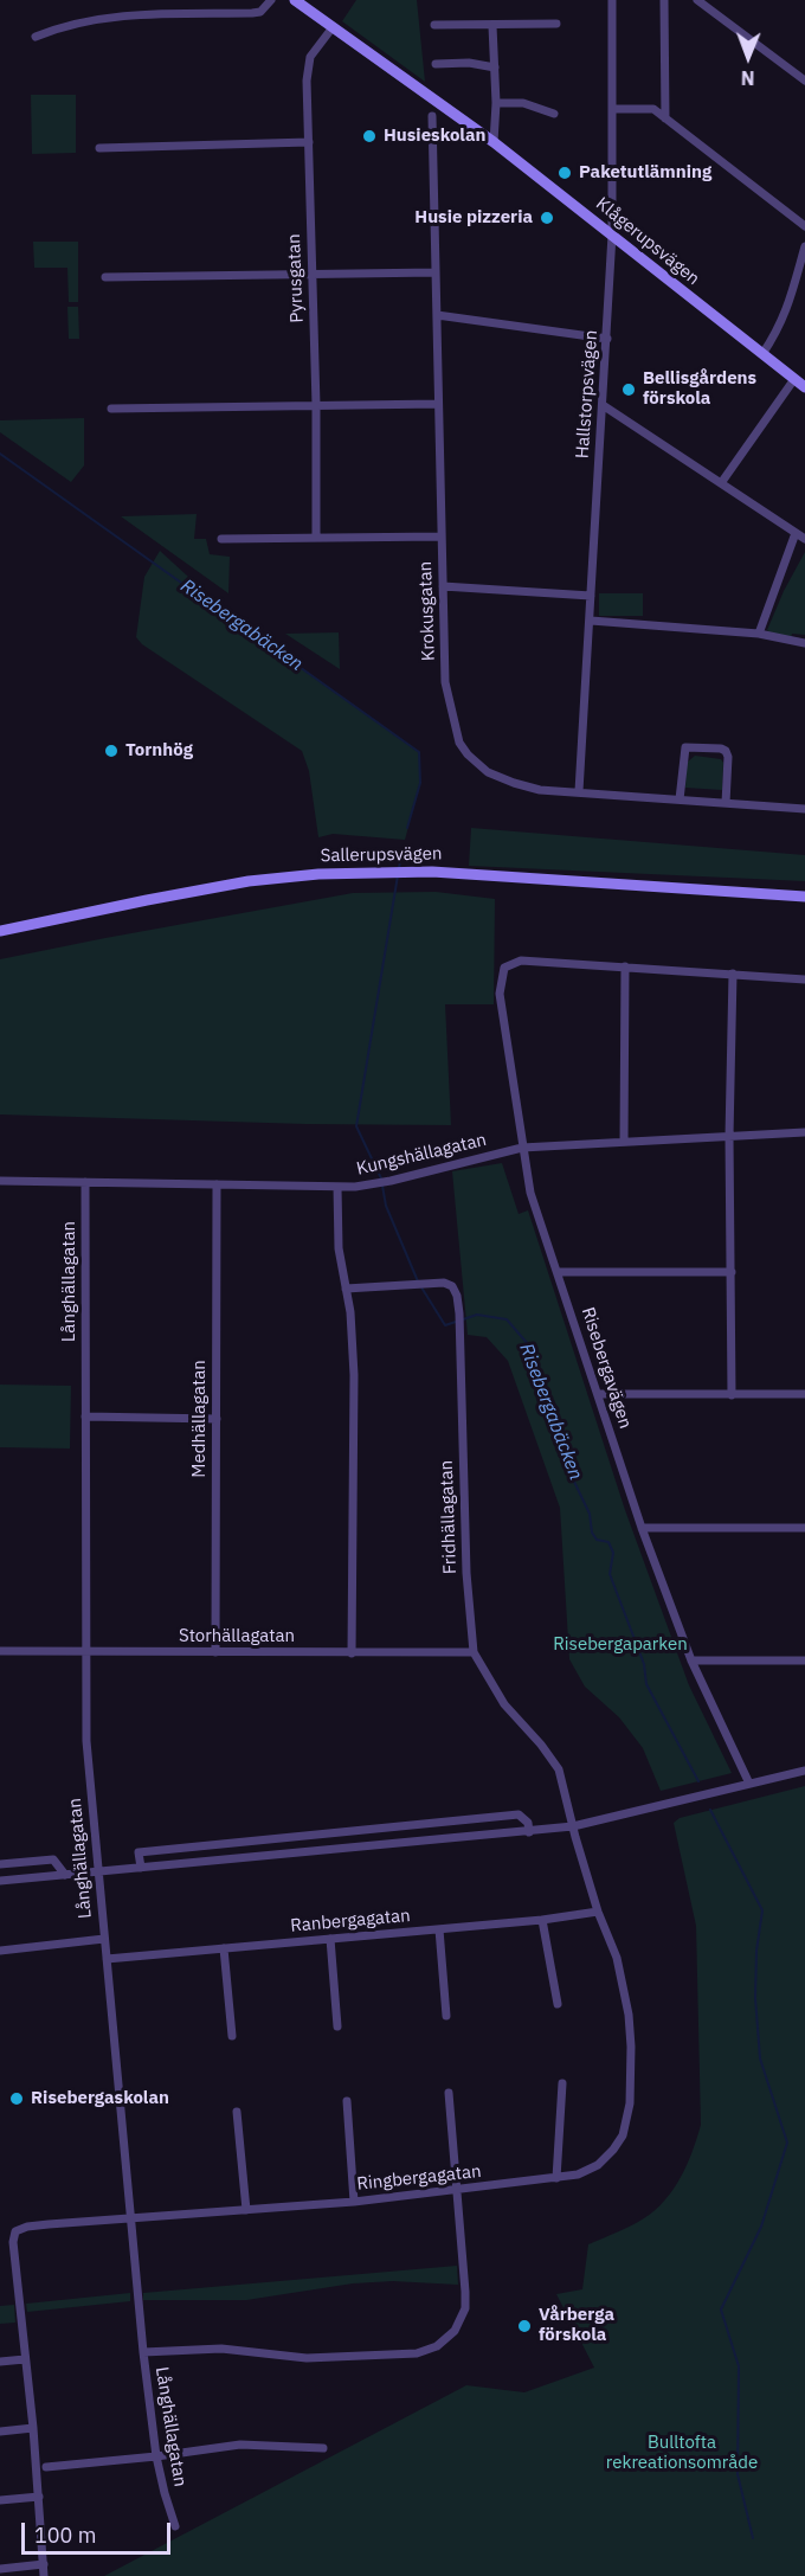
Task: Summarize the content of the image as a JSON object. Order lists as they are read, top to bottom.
{
  "streets": {
    "main road": ["Klågerupsvägen", "Sallerupsvägen"],
    "street": [
      "Pyrusgatan",
      "Hallstorpsvägen",
      "Krokusgatan",
      "Kungshällagatan",
      "Långhällagatan",
      "Risebergavägen",
      "Medhällagatan",
      "Fridhällagatan",
      "Storhällagatan",
      "Ranbergagatan",
      "Ringbergagatan"
    ]
  },
  "crossings": [
    ["Klågerupsvägen", "Pyrusgatan"],
    ["Klågerupsvägen", "Hallstorpsvägen"],
    ["Hallstorpsvägen", "Krokusgatan"],
    ["Kungshällagatan", "Långhällagatan"],
    ["Kungshällagatan", "Risebergavägen"],
    ["Kungshällagatan", "Medhällagatan"],
    ["Långhällagatan", "Storhällagatan"],
    ["Långhällagatan", "Ranbergagatan"],
    ["Långhällagatan", "Ringbergagatan"],
    ["Medhällagatan", "Storhällagatan"],
    ["Fridhällagatan", "Storhällagatan"],
    ["Fridhällagatan", "Ringbergagatan"],
    ["Ranbergagatan", "Ringbergagatan"]
  ],
  "water": ["Risebergabäcken"],
  "parks": ["Risebergaparken", "Bulltofta rekreationsområde"],
  "places": [
    "Husieskolan",
    "Paketutlämning",
    "Husie pizzeria",
    "Bellisgårdens förskola",
    "Tornhög",
    "Risebergaskolan",
    "Vårberga förskola"
  ],
  "scale_bar": "100 m",
  "north": "bottom"
}
